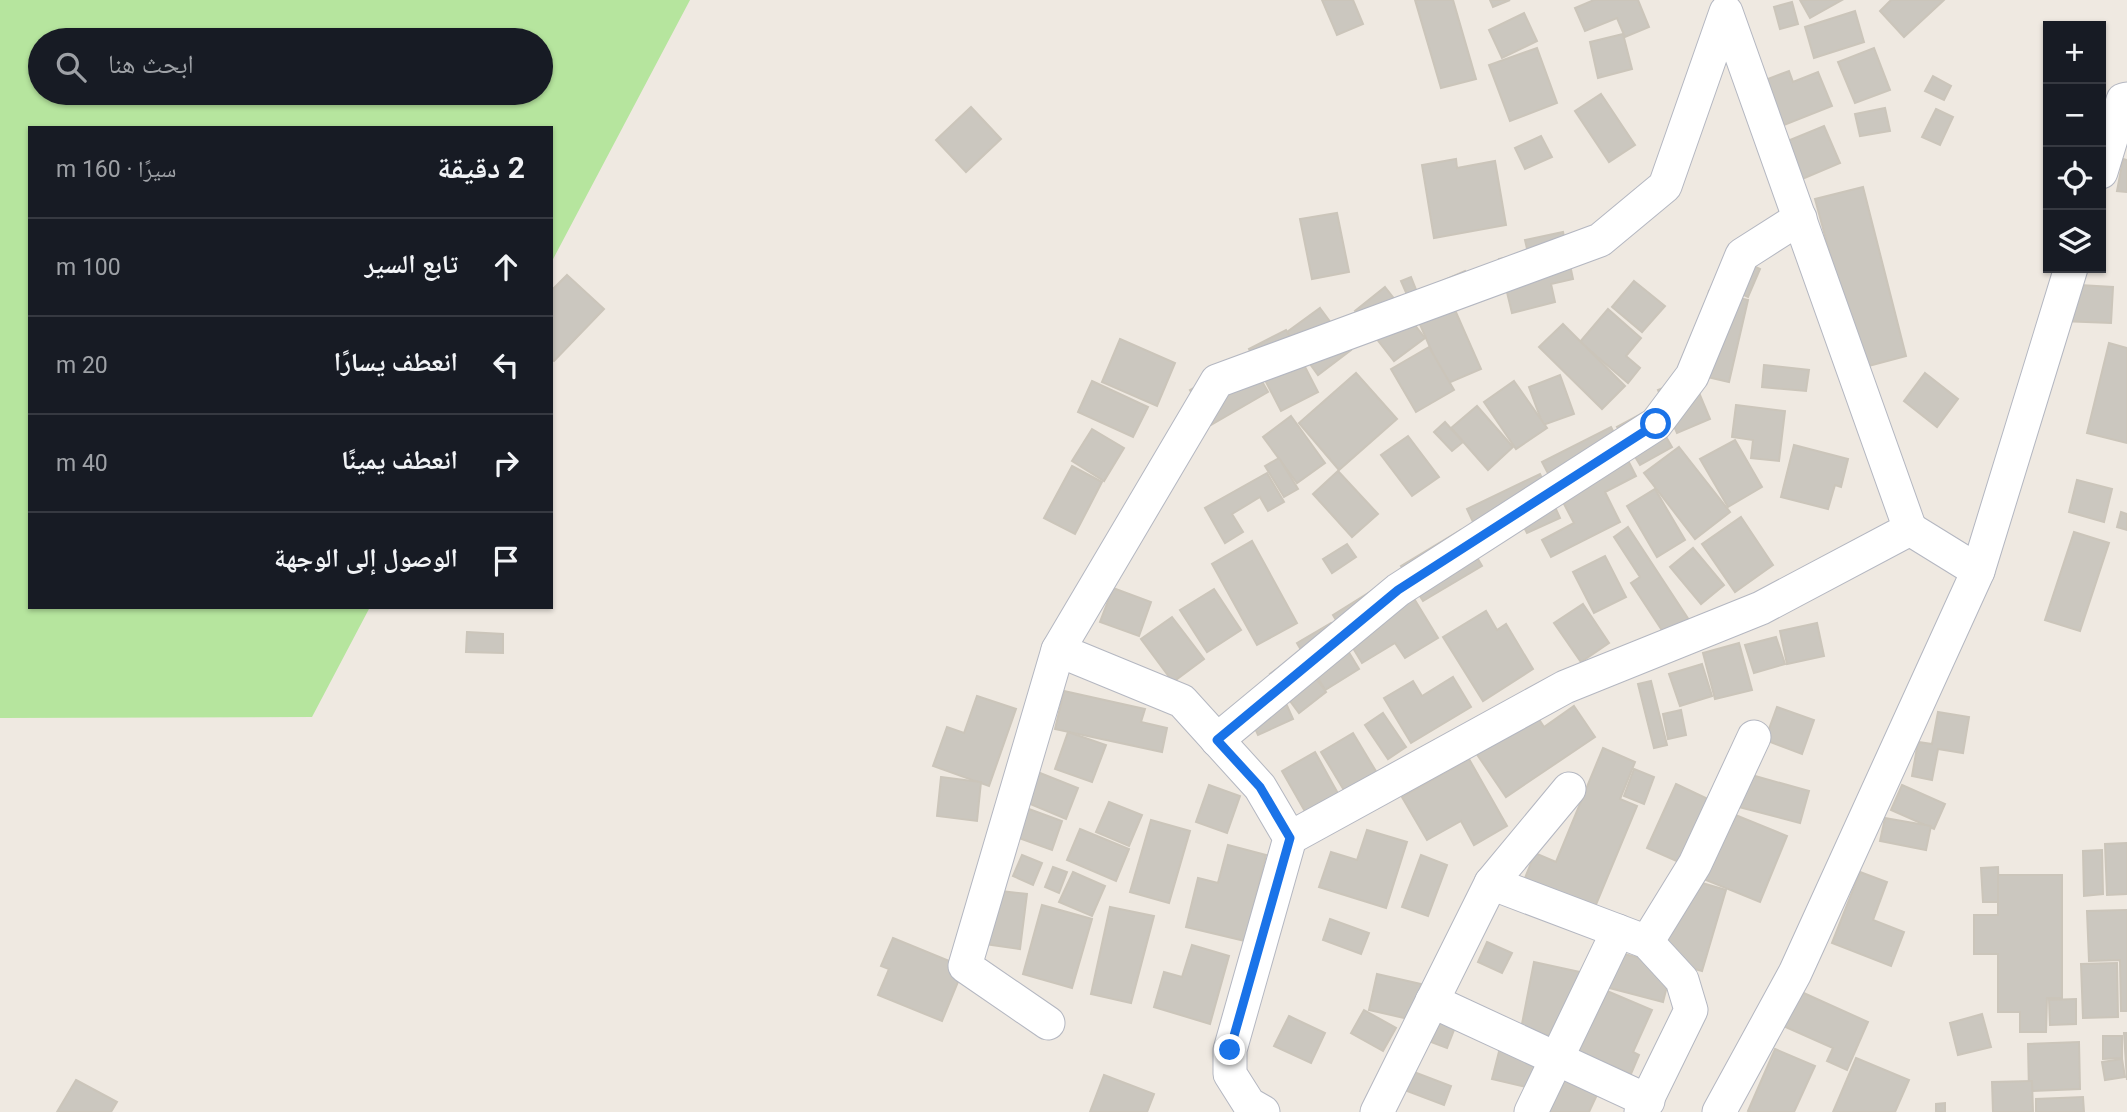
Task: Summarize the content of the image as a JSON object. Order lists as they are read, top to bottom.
{
  "page": {
    "map_buttons": ["+", "−"],
    "search": "ابحث هنا",
    "heading": ["2 دقيقة", "سيرًا · 160 m"],
    "list": [
      ["تابع السير", "100 m"],
      ["انعطف يسارًا", "20 m"],
      ["انعطف يمينًا", "40 m"],
      "الوصول إلى الوجهة"
    ]
  }
}
